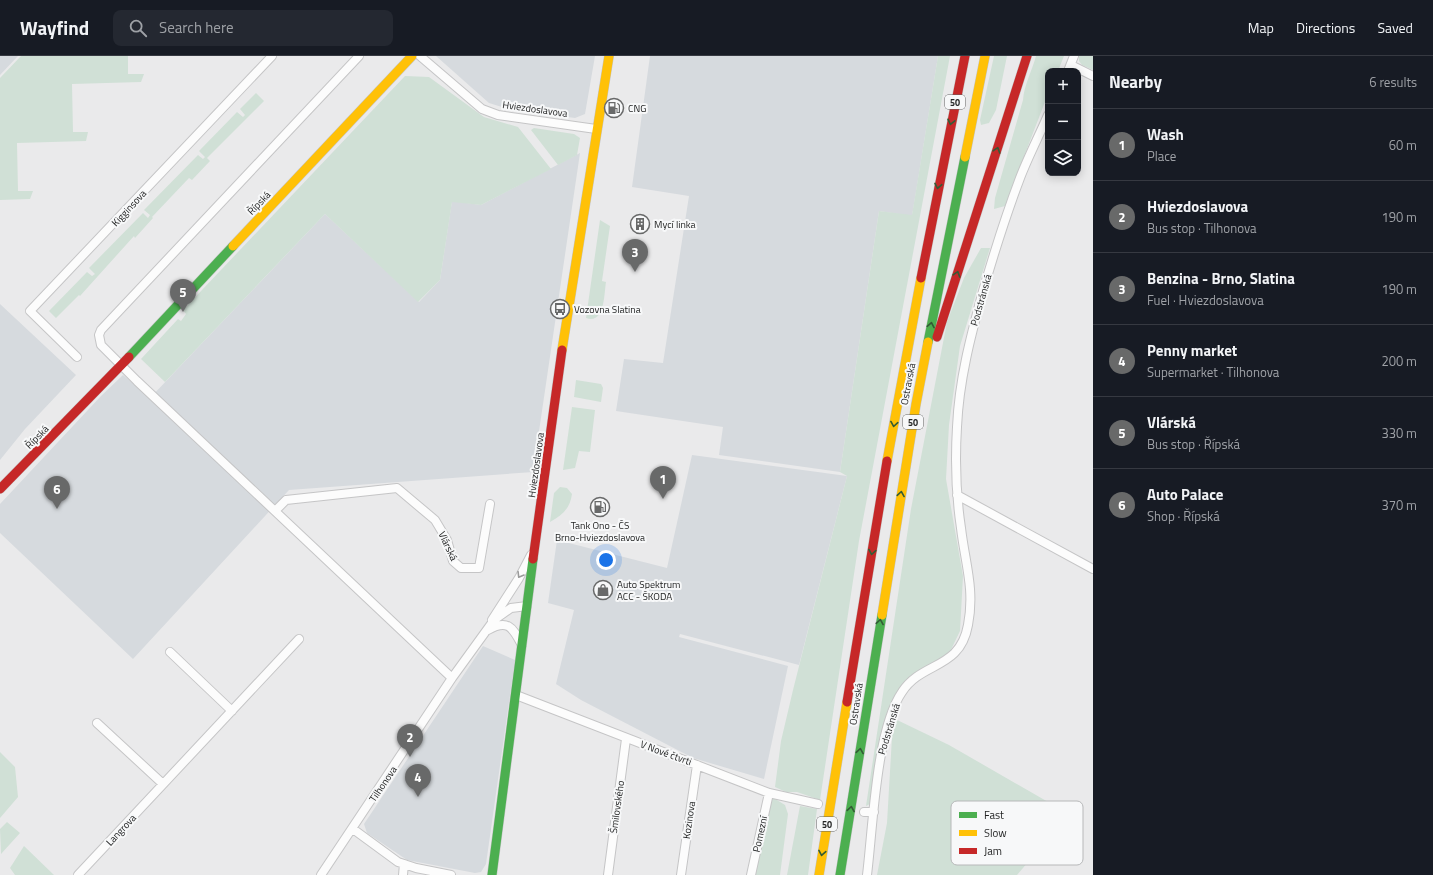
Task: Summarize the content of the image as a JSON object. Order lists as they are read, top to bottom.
{
  "streets": {
    "main road": [
      "50",
      "Hviezdoslavova",
      "Řípská",
      "Ostravská"
    ],
    "street": [
      "Kigginsova",
      "Podstránská",
      "Vlárská",
      "V Nové čtvrti",
      "Tilhonova",
      "Šmilovského",
      "Kozinova",
      "Langrova",
      "Pomezní"
    ]
  },
  "crossings": [
    ["50", "Ostravská"],
    ["Hviezdoslavova", "V Nové čtvrti"],
    ["Hviezdoslavova", "Tilhonova"],
    ["V Nové čtvrti", "Šmilovského"],
    ["V Nové čtvrti", "Kozinova"],
    ["V Nové čtvrti", "Pomezní"]
  ],
  "places": {
    "fuel station": ["CNG", "Tank Ono - ČS Brno-Hviezdoslavova"],
    "building": ["Mycí linka"],
    "bus stop": ["Vozovna Slatina"],
    "shop": ["Auto Spektrum ACC - ŠKODA"]
  },
  "legend": ["Fast", "Slow", "Jam"],
  "page": {
    "header": "Wayfind",
    "search": "Search here",
    "nav": ["Map", "Directions", "Saved"],
    "heading": ["Nearby", "6 results"],
    "map_buttons": ["+", "−"],
    "list": [
      {
        "mark": "1",
        "name": "Wash",
        "note": "Place",
        "value": "60 m"
      },
      {
        "mark": "2",
        "name": "Hviezdoslavova",
        "note": "Bus stop · Tilhonova",
        "value": "190 m"
      },
      {
        "mark": "3",
        "name": "Benzina - Brno, Slatina",
        "note": "Fuel · Hviezdoslavova",
        "value": "190 m"
      },
      {
        "mark": "4",
        "name": "Penny market",
        "note": "Supermarket · Tilhonova",
        "value": "200 m"
      },
      {
        "mark": "5",
        "name": "Vlárská",
        "note": "Bus stop · Řípská",
        "value": "330 m"
      },
      {
        "mark": "6",
        "name": "Auto Palace",
        "note": "Shop · Řípská",
        "value": "370 m"
      }
    ],
    "pins": [
      "3",
      "5",
      "1",
      "6",
      "2",
      "4"
    ]
  }
}
